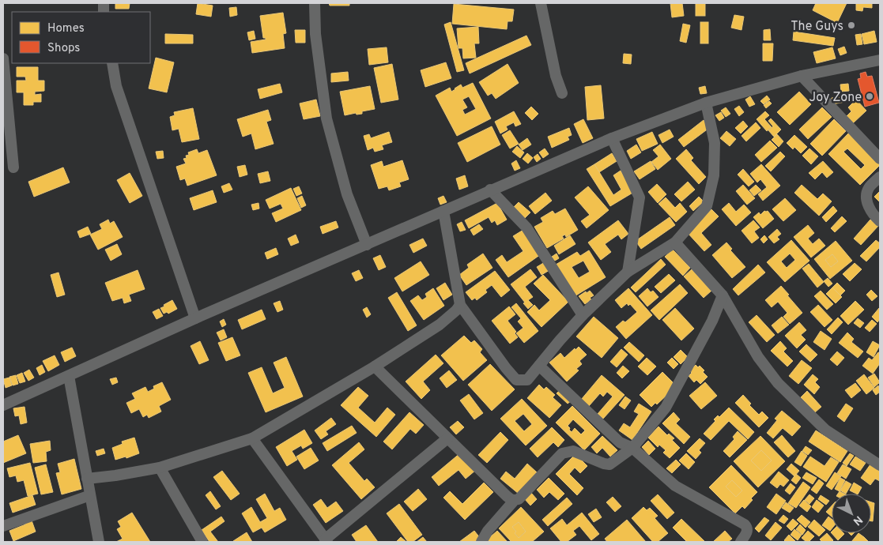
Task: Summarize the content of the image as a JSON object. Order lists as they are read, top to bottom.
{
  "places": ["The Guys", "Joy Zone"],
  "legend": ["Homes", "Shops"],
  "north": "bottom right"
}
